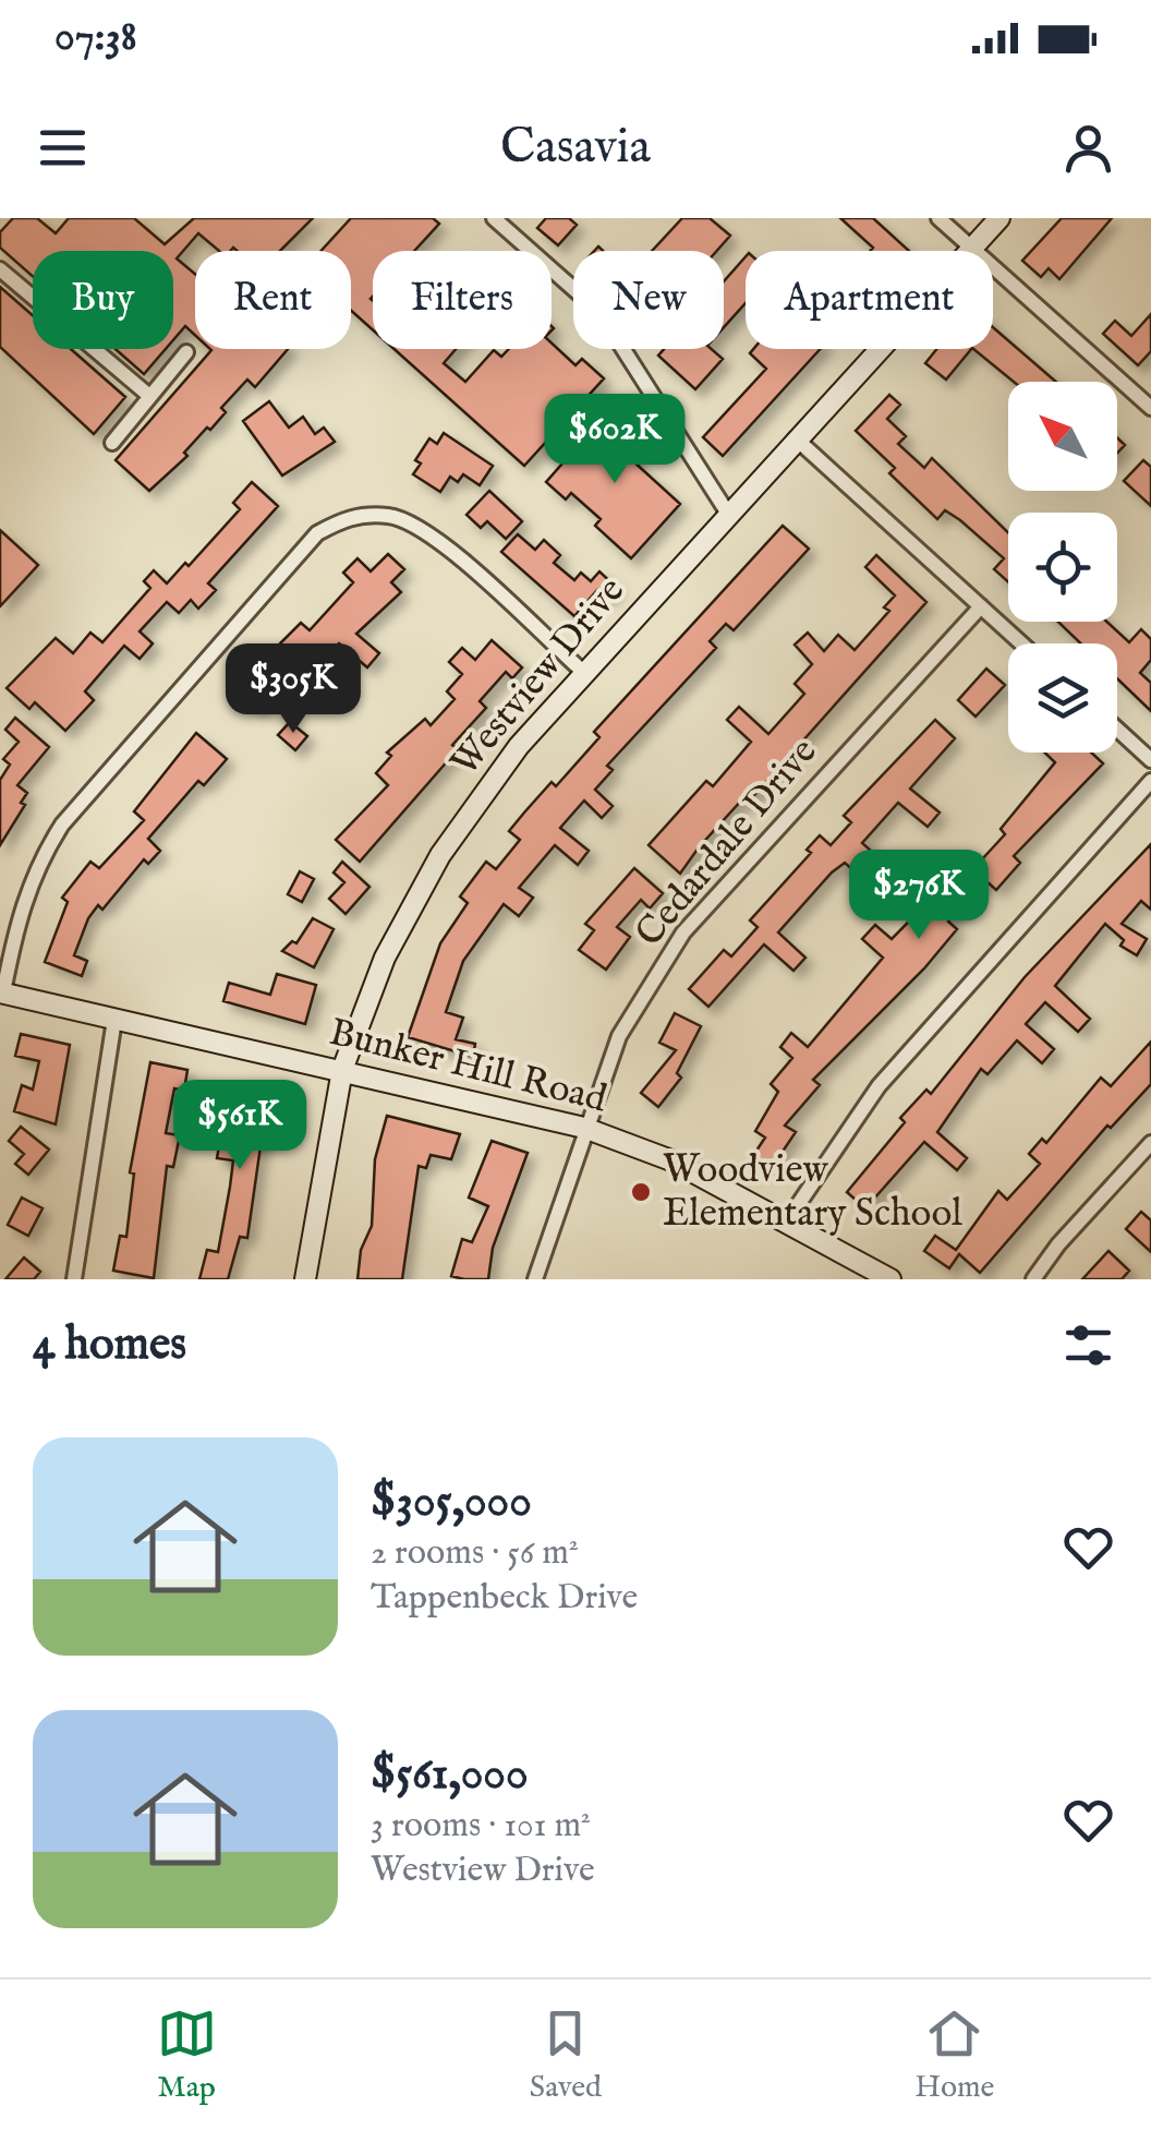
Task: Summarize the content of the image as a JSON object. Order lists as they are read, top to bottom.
{
  "streets": {
    "main road": ["Westview Drive", "Bunker Hill Road"],
    "street": ["Cedardale Drive"]
  },
  "crossings": [
    ["Westview Drive", "Bunker Hill Road"],
    ["Cedardale Drive", "Bunker Hill Road"]
  ],
  "places": ["Woodview Elementary School"],
  "north": "top left",
  "page": {
    "status": "07:38",
    "header": "Casavia",
    "chip": [
      "Buy",
      "Rent",
      "Filters",
      "New",
      "Apartment"
    ],
    "price": [
      "$602K",
      "$305K",
      "$276K",
      "$561K"
    ],
    "heading": "4 homes",
    "list": [
      {
        "name": "$305,000",
        "note": "2 rooms · 56 m² · Tappenbeck Drive"
      },
      {
        "name": "$561,000",
        "note": "3 rooms · 101 m² · Westview Drive"
      }
    ],
    "tabs": ["Map", "Saved", "Home"]
  }
}
